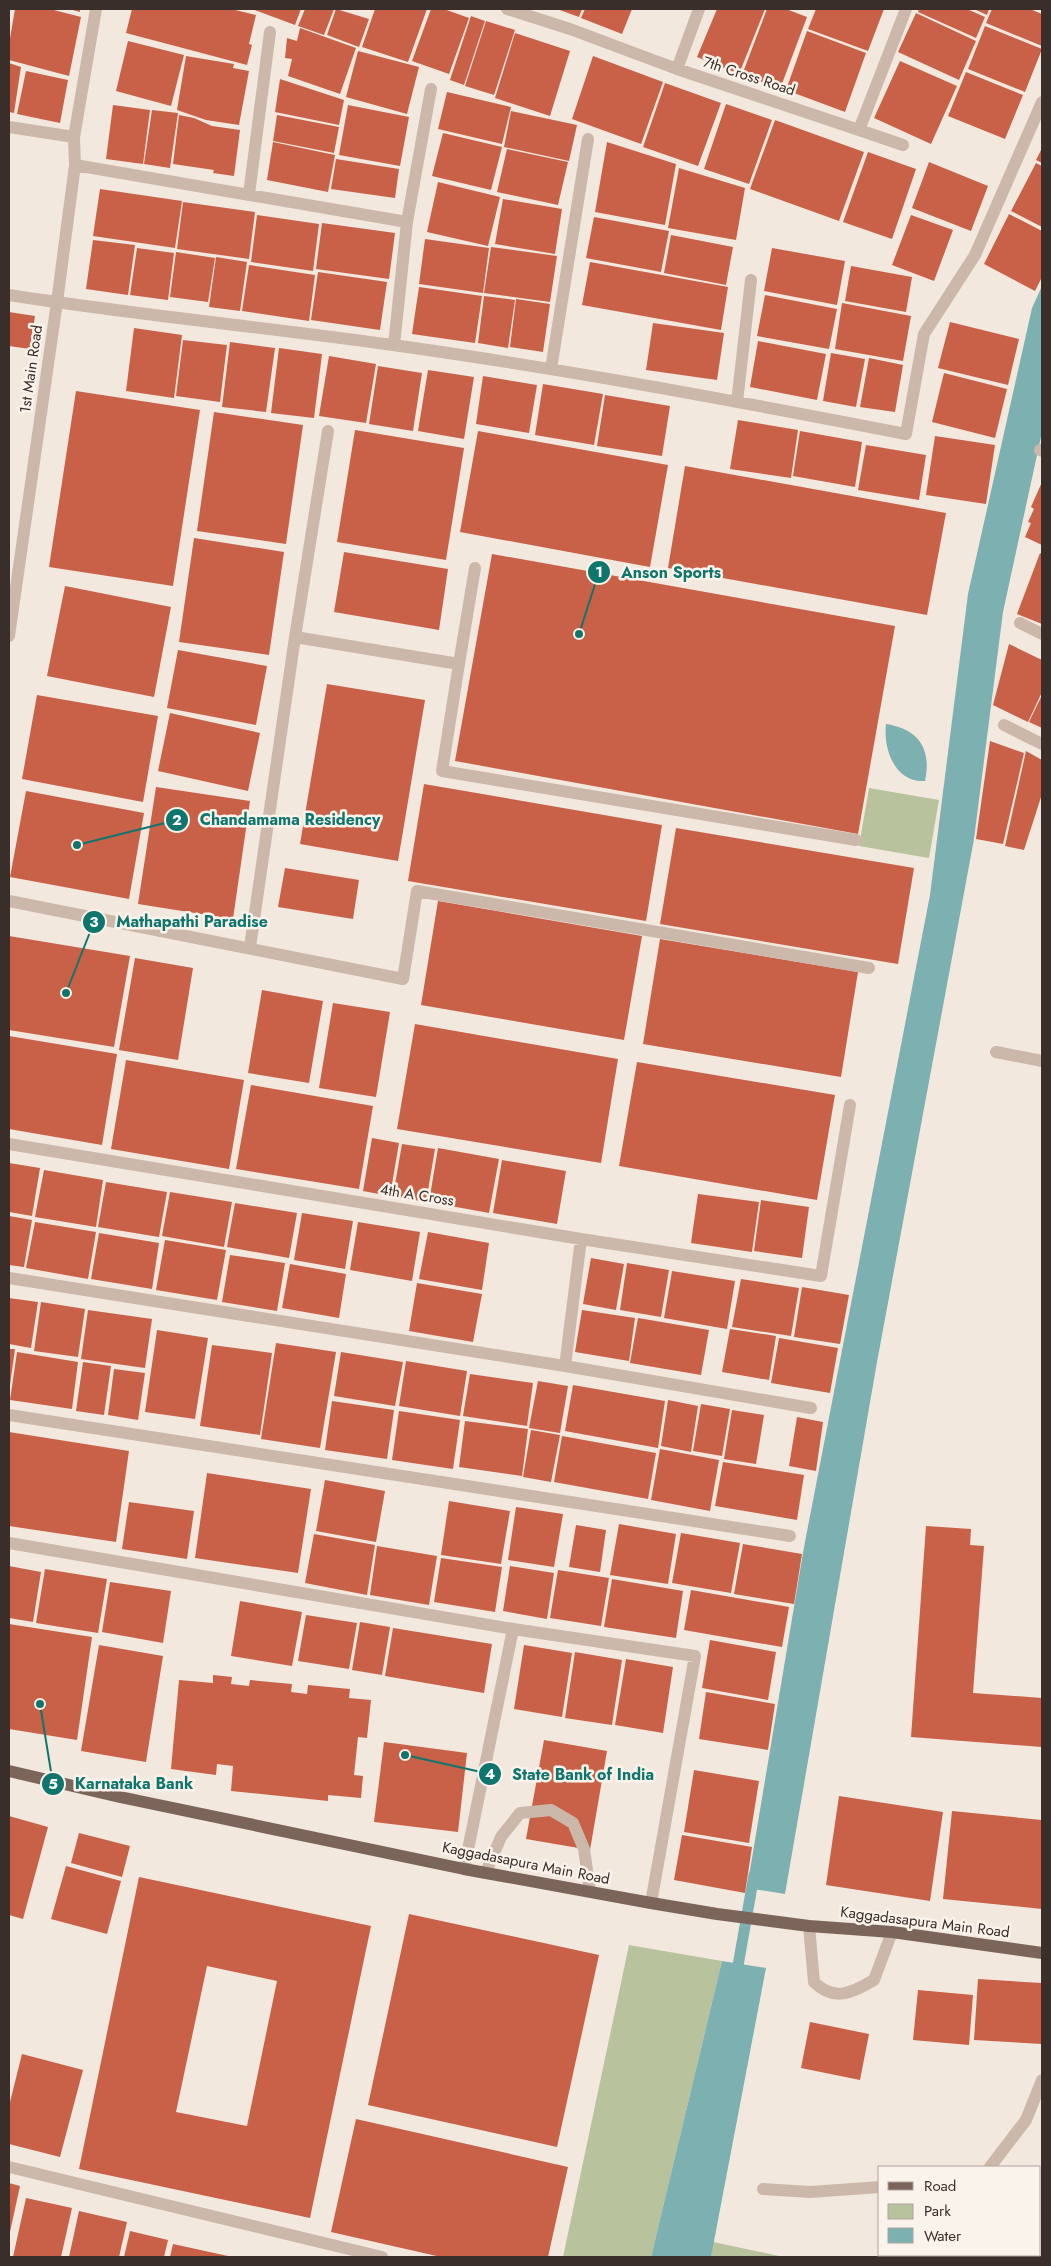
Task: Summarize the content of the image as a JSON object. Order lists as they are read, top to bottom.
{
  "streets": {
    "main road": ["Kaggadasapura Main Road"],
    "street": ["7th Cross Road", "1st Main Road", "4th A Cross"]
  },
  "places": [
    "Anson Sports",
    "Chandamama Residency",
    "Mathapathi Paradise",
    "Karnataka Bank",
    "State Bank of India"
  ],
  "legend": ["Road", "Park", "Water"]
}
